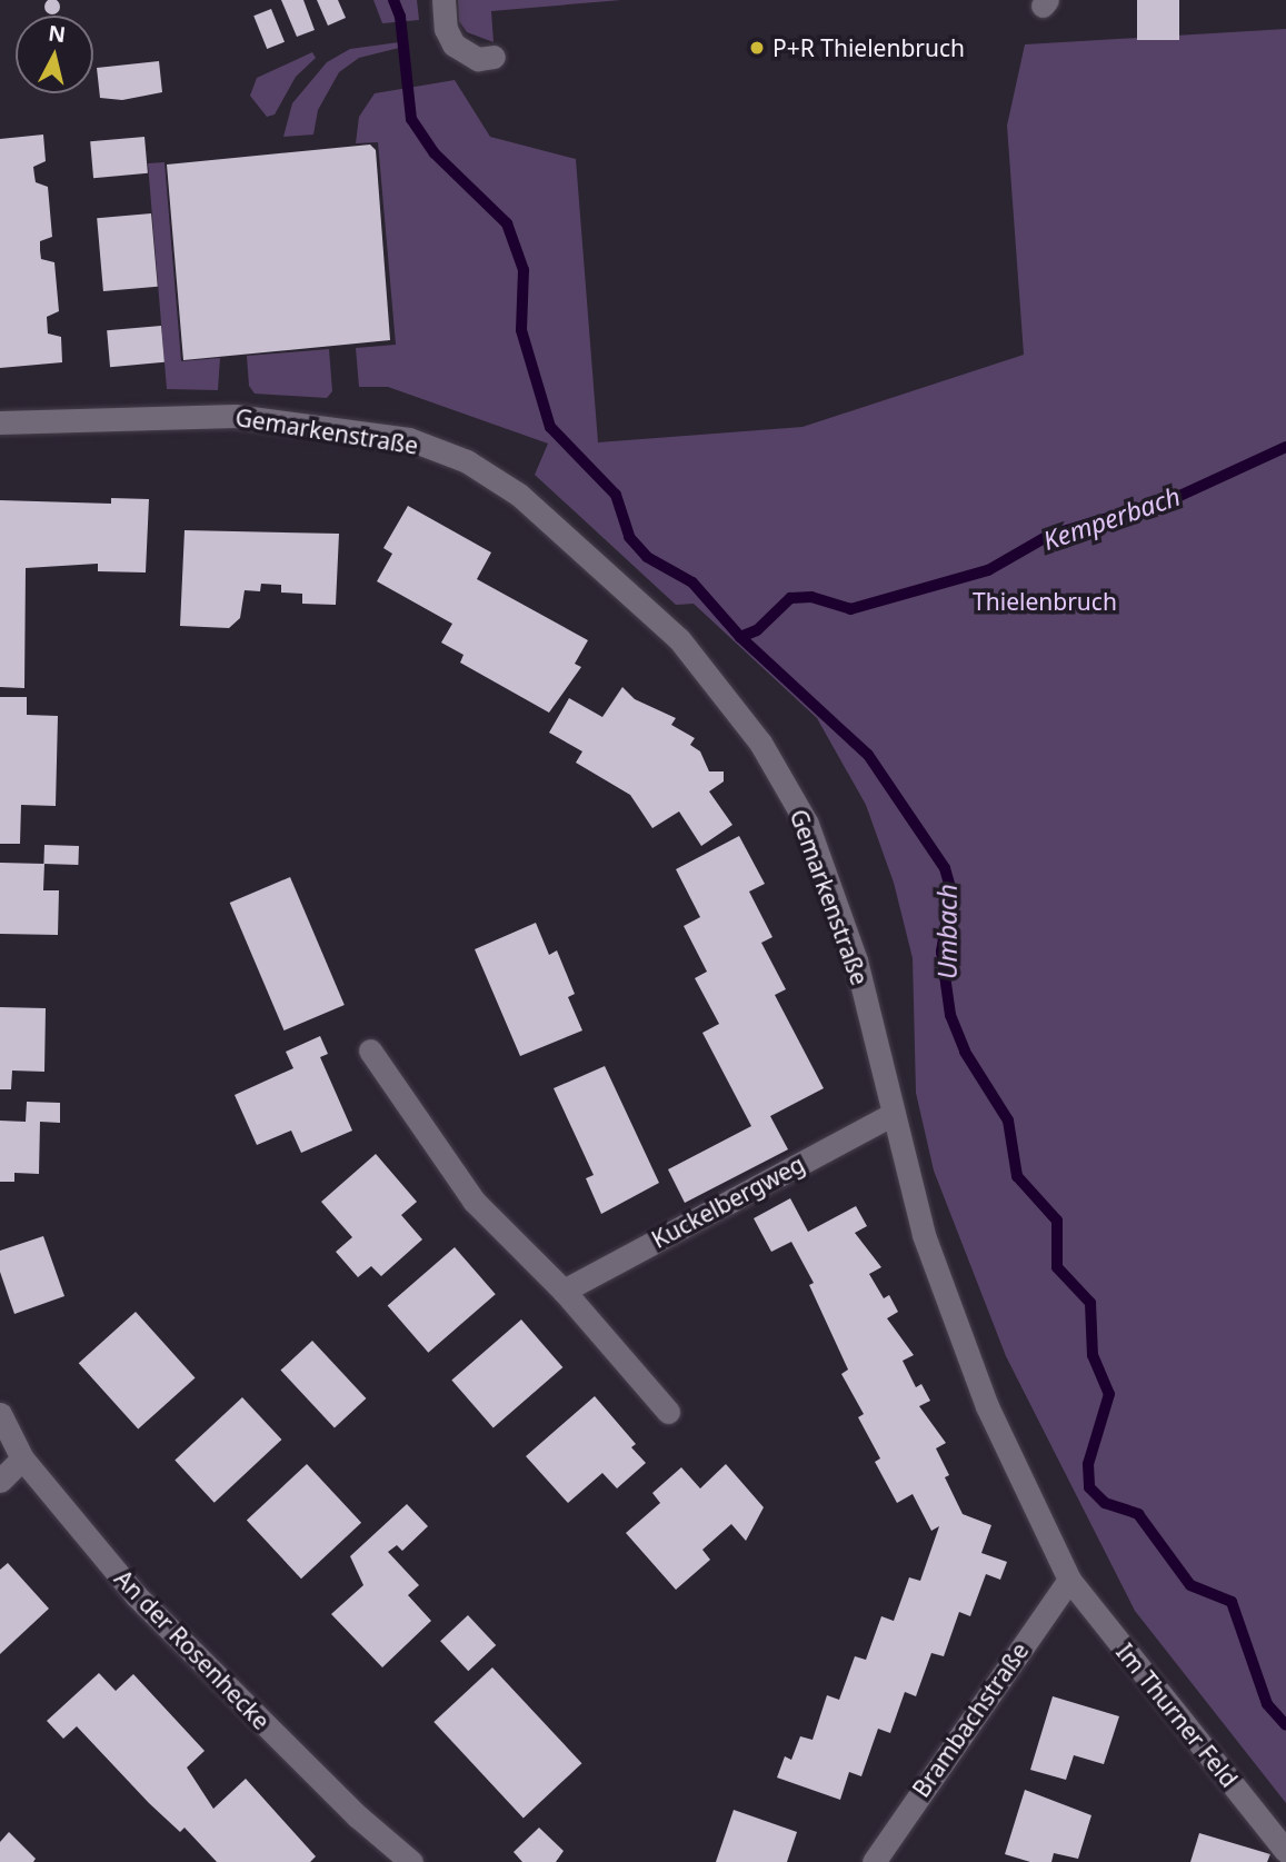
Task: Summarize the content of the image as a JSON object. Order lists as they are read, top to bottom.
{
  "streets": {
    "street": [
      "Gemarkenstraße",
      "Kuckelbergweg",
      "An der Rosenhecke",
      "Im Thurner Feld",
      "Brambachstraße"
    ]
  },
  "crossings": [
    ["Gemarkenstraße", "Kuckelbergweg"],
    ["Gemarkenstraße", "Im Thurner Feld"],
    ["Gemarkenstraße", "Brambachstraße"],
    ["Im Thurner Feld", "Brambachstraße"]
  ],
  "water": ["Kemperbach", "Umbach"],
  "parks": ["Thielenbruch"],
  "places": ["P+R Thielenbruch"],
  "north": "top"
}
